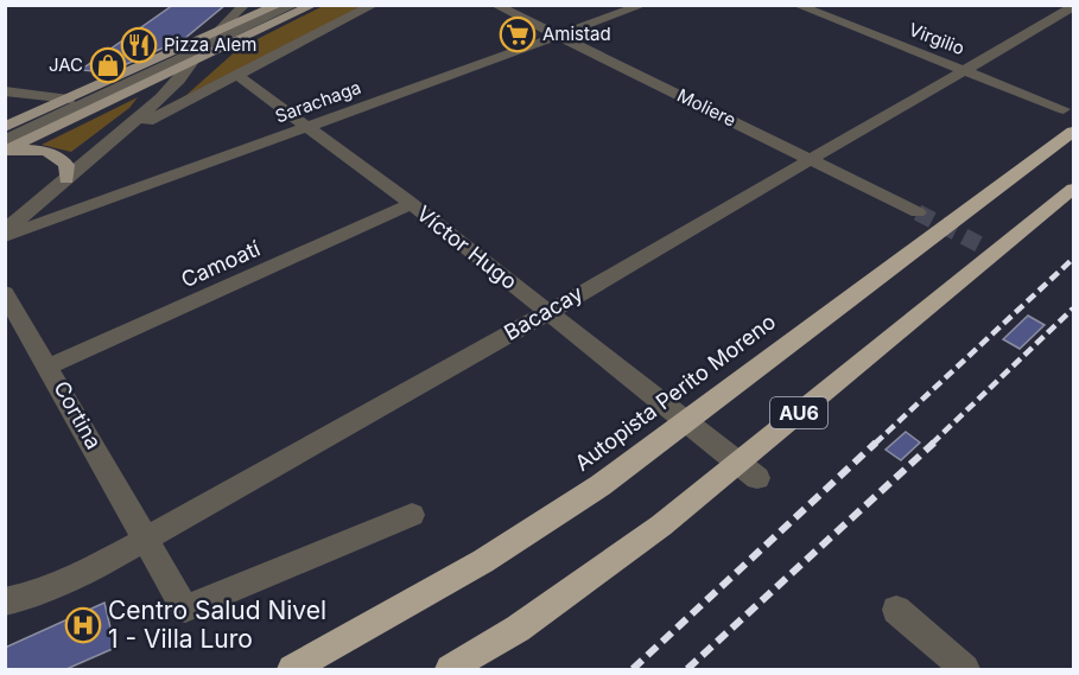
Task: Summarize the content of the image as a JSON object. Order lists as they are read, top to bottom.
{
  "streets": {
    "highway": ["Autopista Perito Moreno", "AU6"],
    "street": [
      "Virgilio",
      "Sarachaga",
      "Moliere",
      "Víctor Hugo",
      "Camoatí",
      "Bacacay",
      "Cortina"
    ]
  },
  "crossings": [
    ["Virgilio", "Bacacay"],
    ["Sarachaga", "Moliere"],
    ["Sarachaga", "Víctor Hugo"],
    ["Moliere", "Bacacay"],
    ["Víctor Hugo", "Camoatí"],
    ["Víctor Hugo", "Bacacay"],
    ["Camoatí", "Cortina"],
    ["Bacacay", "Cortina"]
  ],
  "places": {
    "supermarket": ["Amistad"],
    "restaurant": ["Pizza Alem"],
    "shop": ["JAC"],
    "hospital": ["Centro Salud Nivel 1 - Villa Luro"]
  }
}
